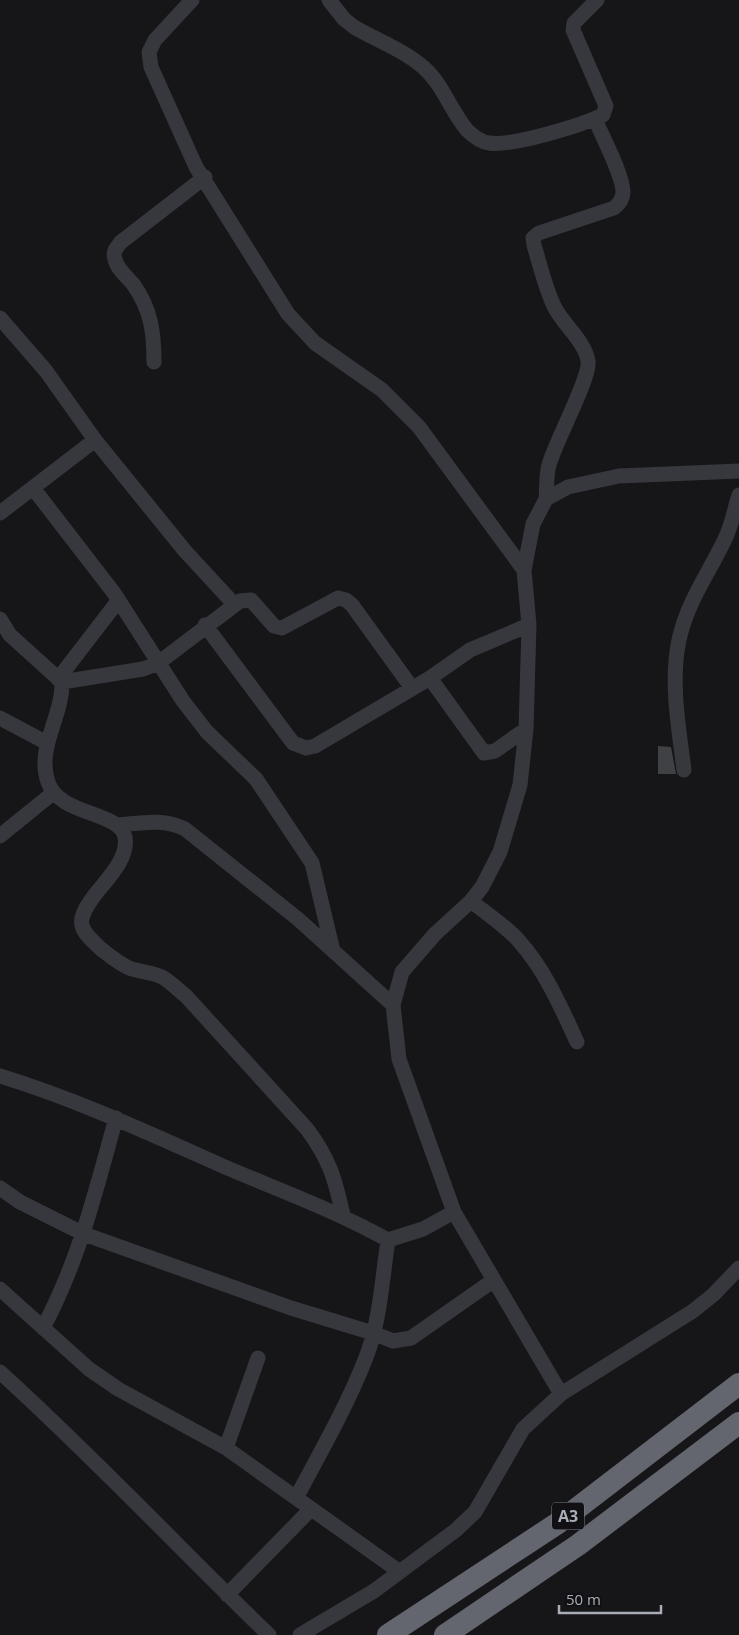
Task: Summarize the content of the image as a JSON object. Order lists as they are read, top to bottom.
{
  "streets": {
    "highway": ["A3"]
  },
  "scale_bar": "50 m"
}
